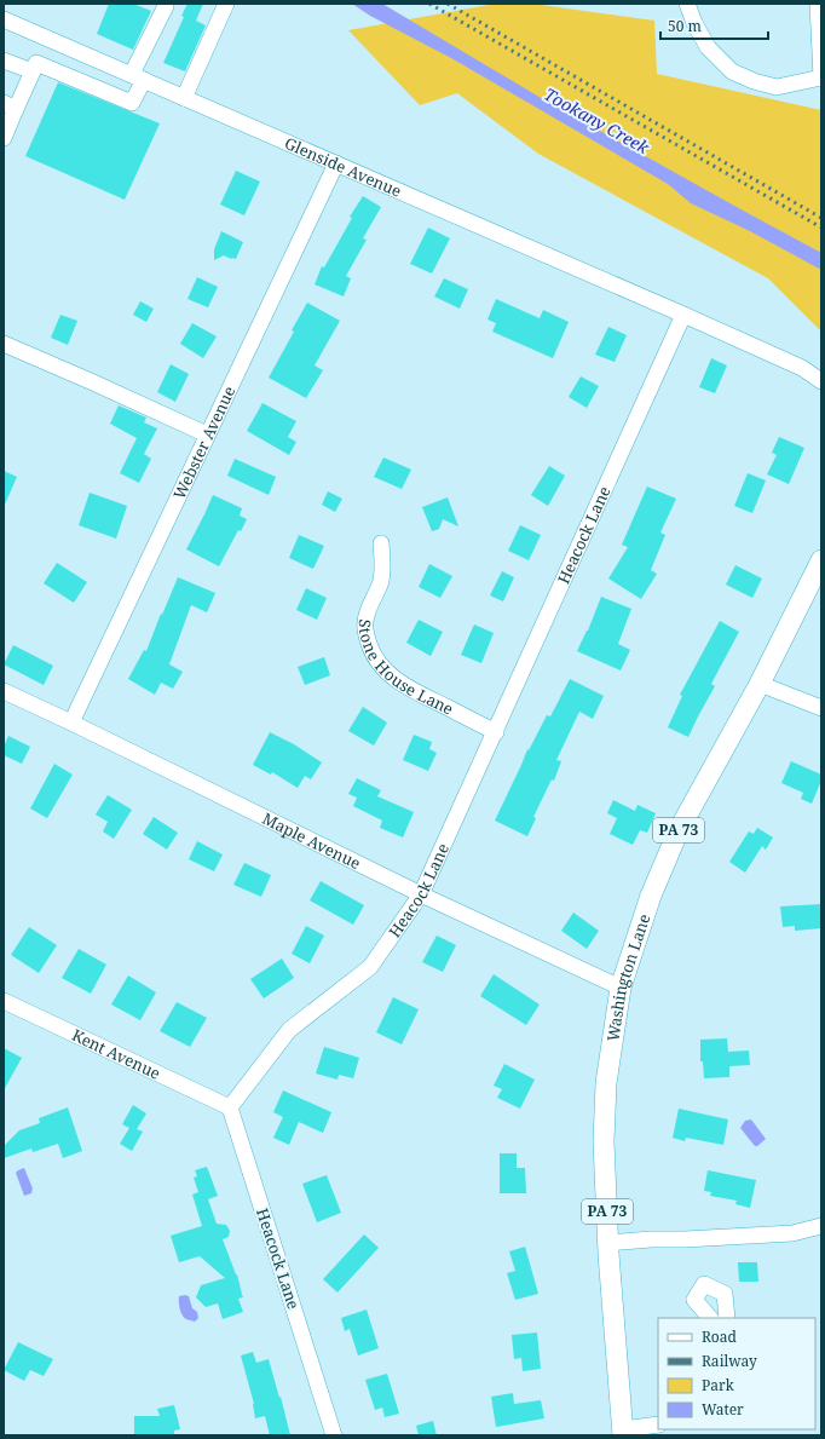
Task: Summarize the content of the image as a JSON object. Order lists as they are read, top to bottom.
{
  "streets": {
    "main road": ["PA 73", "Washington Lane"],
    "street": [
      "Glenside Avenue",
      "Webster Avenue",
      "Heacock Lane",
      "Stone House Lane",
      "Maple Avenue",
      "Kent Avenue"
    ]
  },
  "crossings": [
    ["Glenside Avenue", "Webster Avenue"],
    ["Glenside Avenue", "Heacock Lane"],
    ["Webster Avenue", "Maple Avenue"],
    ["Heacock Lane", "Stone House Lane"],
    ["Heacock Lane", "Maple Avenue"],
    ["Heacock Lane", "Kent Avenue"],
    ["Maple Avenue", "Washington Lane"]
  ],
  "water": ["Tookany Creek"],
  "legend": [
    "Road",
    "Railway",
    "Park",
    "Water"
  ],
  "scale_bar": "50 m"
}
